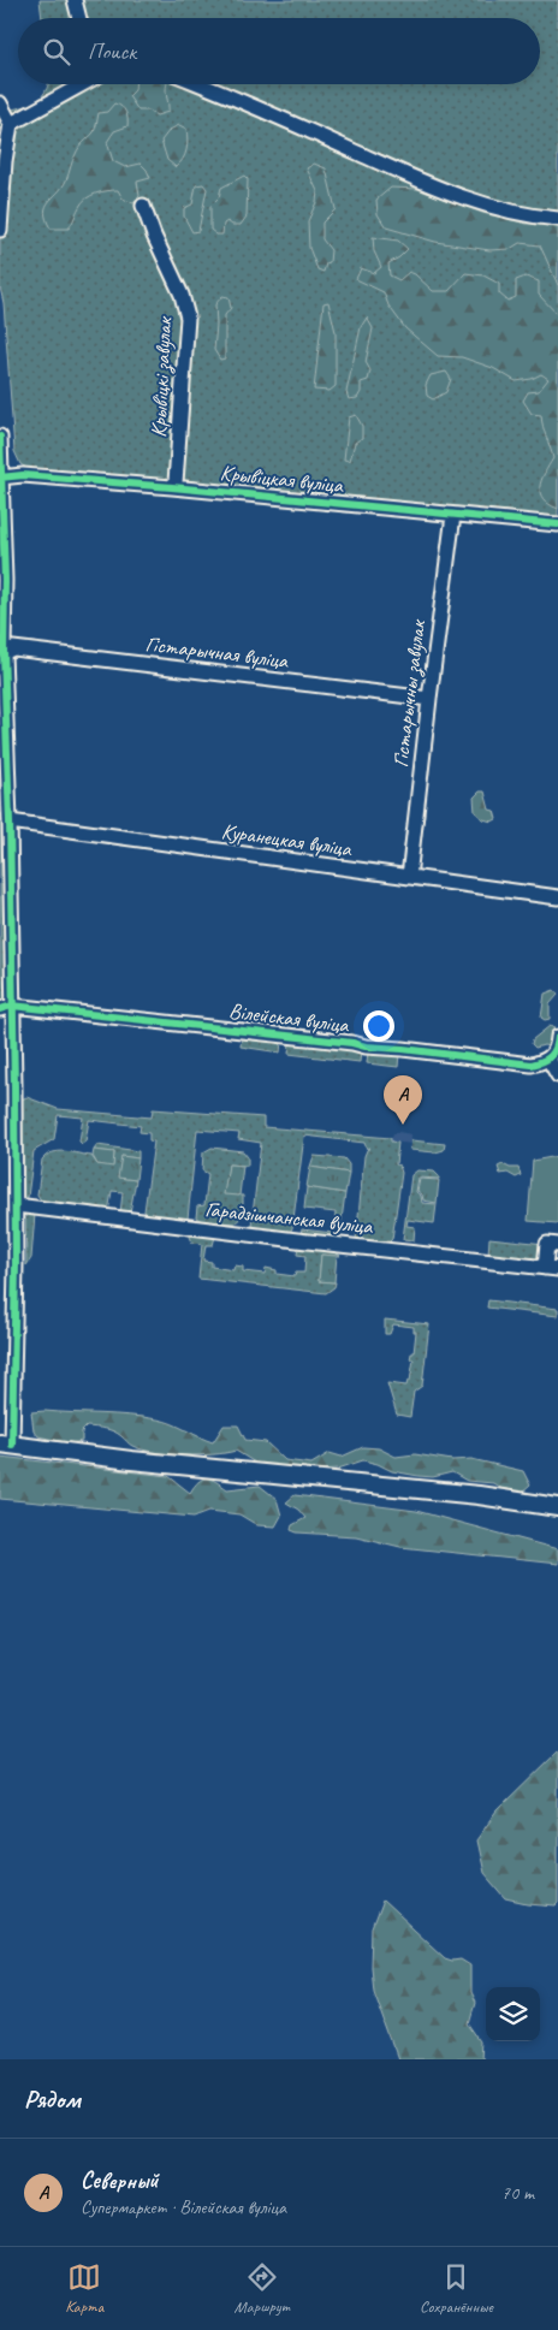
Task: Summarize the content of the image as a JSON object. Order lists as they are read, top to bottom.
{
  "streets": {
    "street": [
      "Крывіцкі завулак",
      "Крывіцкая вуліца",
      "Гістарычная вуліца",
      "Гістарычны завулак",
      "Куранецкая вуліца",
      "Вілейская вуліца",
      "Гарадзішчанская вуліца"
    ]
  },
  "crossings": [
    ["Крывіцкі завулак", "Крывіцкая вуліца"],
    ["Крывіцкая вуліца", "Гістарычны завулак"],
    ["Гістарычная вуліца", "Гістарычны завулак"],
    ["Гістарычны завулак", "Куранецкая вуліца"]
  ],
  "page": {
    "search": "Поиск",
    "pins": "A",
    "heading": "Рядом",
    "list": [
      {
        "mark": "A",
        "name": "Северный",
        "note": "Супермаркет · Вілейская вуліца",
        "value": "70 m"
      }
    ],
    "nav": ["Карта", "Маршрут", "Сохранённые"]
  }
}
